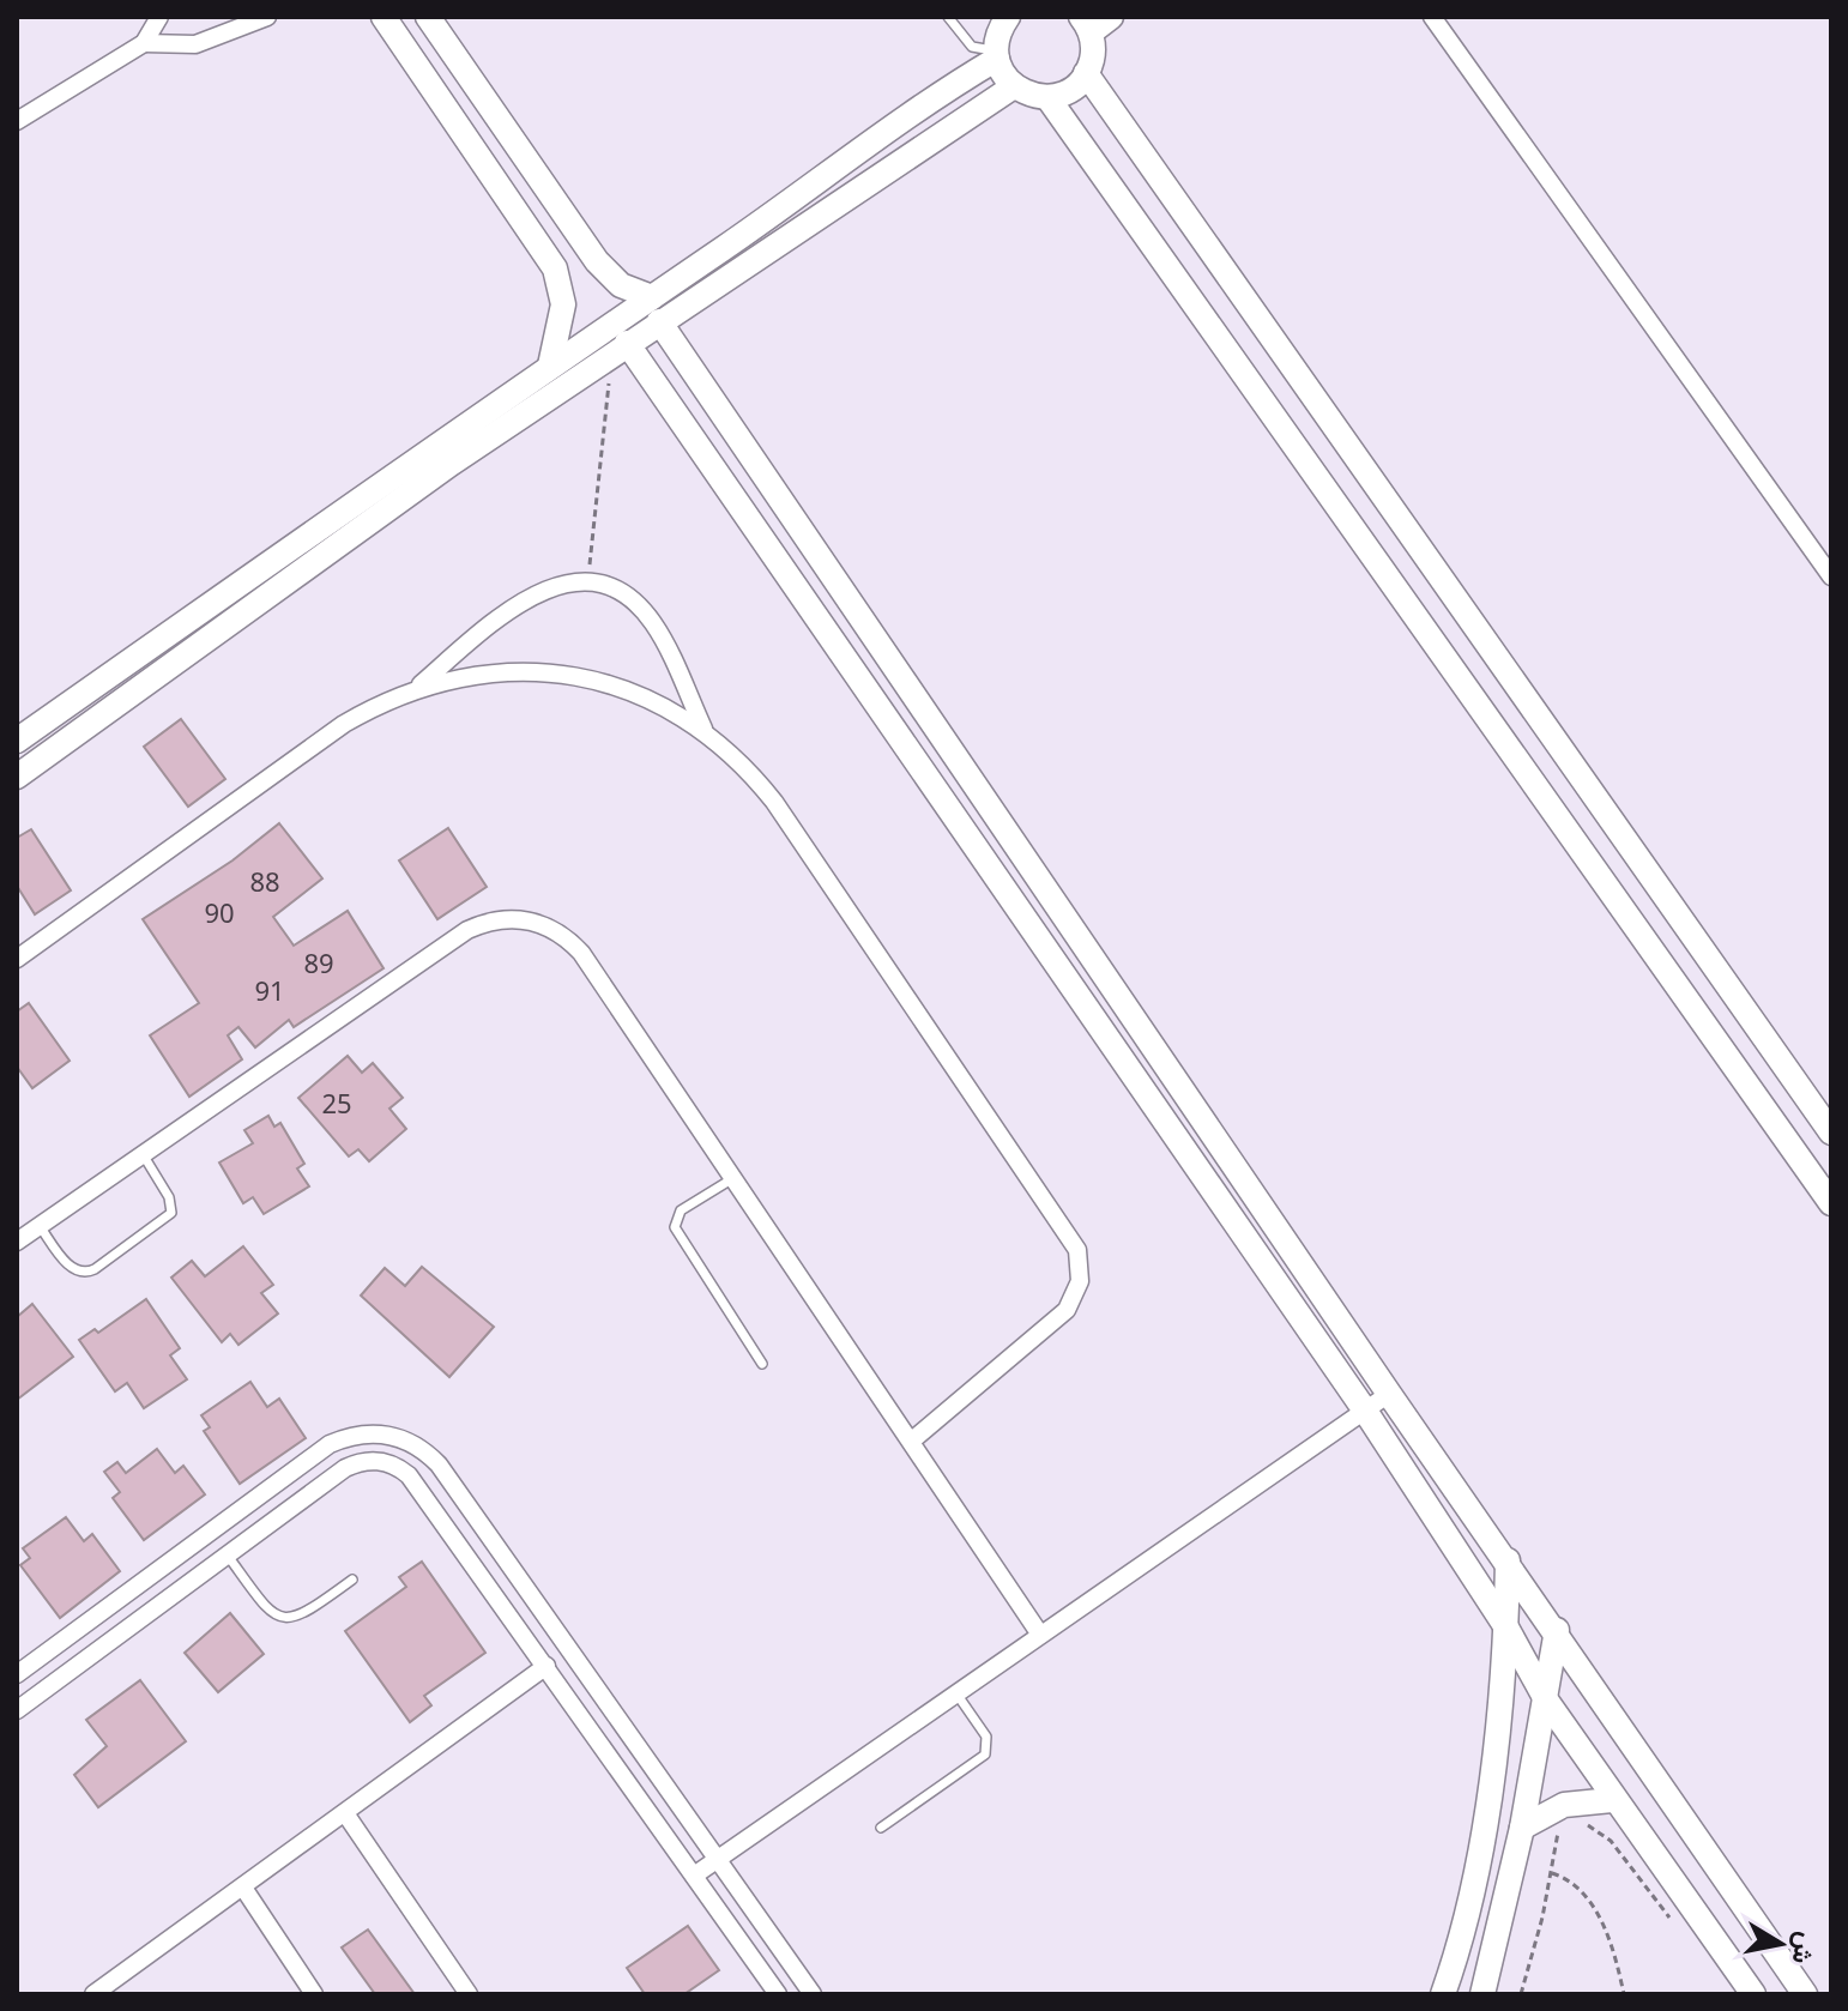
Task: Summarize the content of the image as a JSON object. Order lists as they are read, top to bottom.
{
  "house_numbers": [
    "88",
    "90",
    "89",
    "91",
    "25"
  ],
  "north": "right"
}
